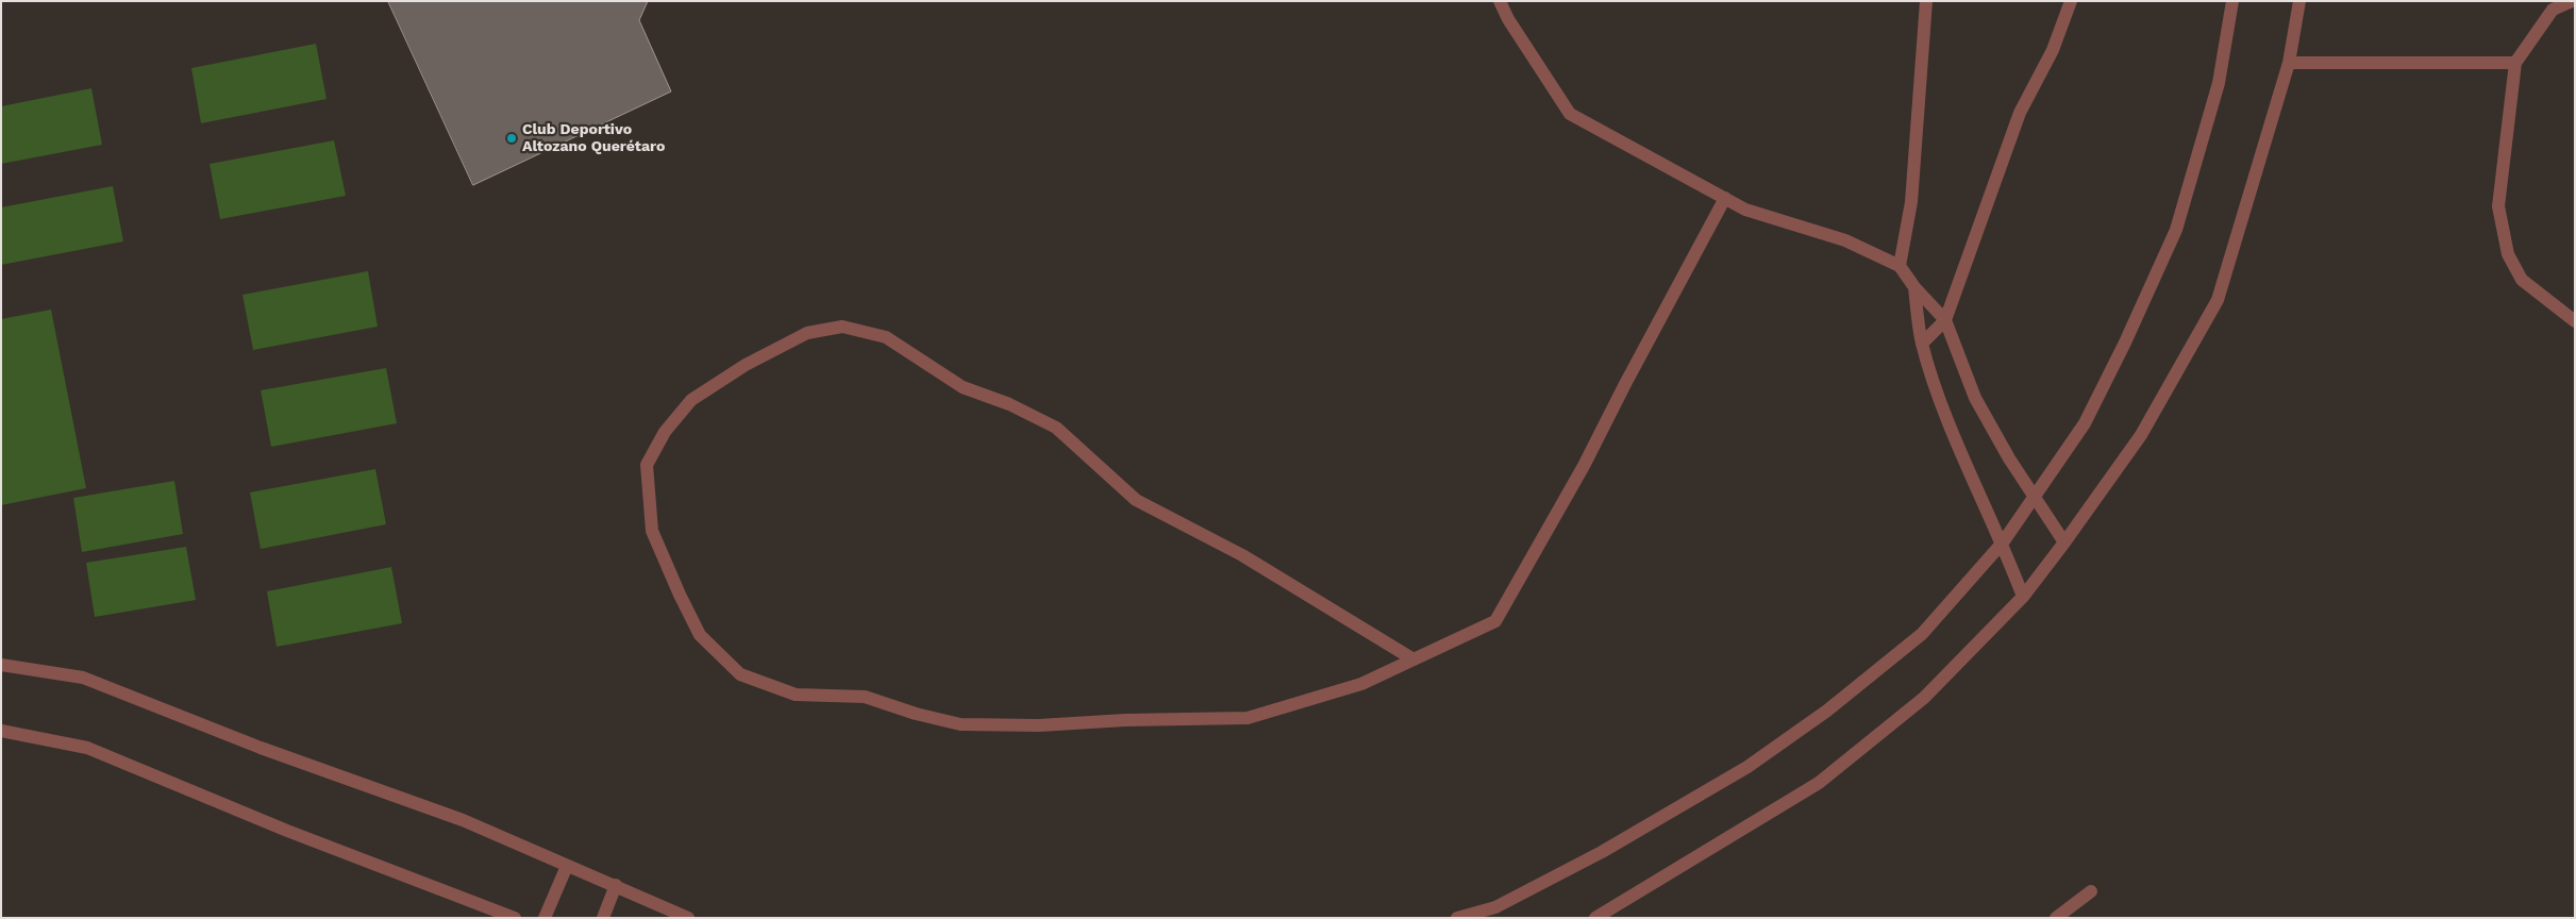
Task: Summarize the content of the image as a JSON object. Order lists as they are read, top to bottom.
{
  "places": ["Club Deportivo Altozano Querétaro"]
}
